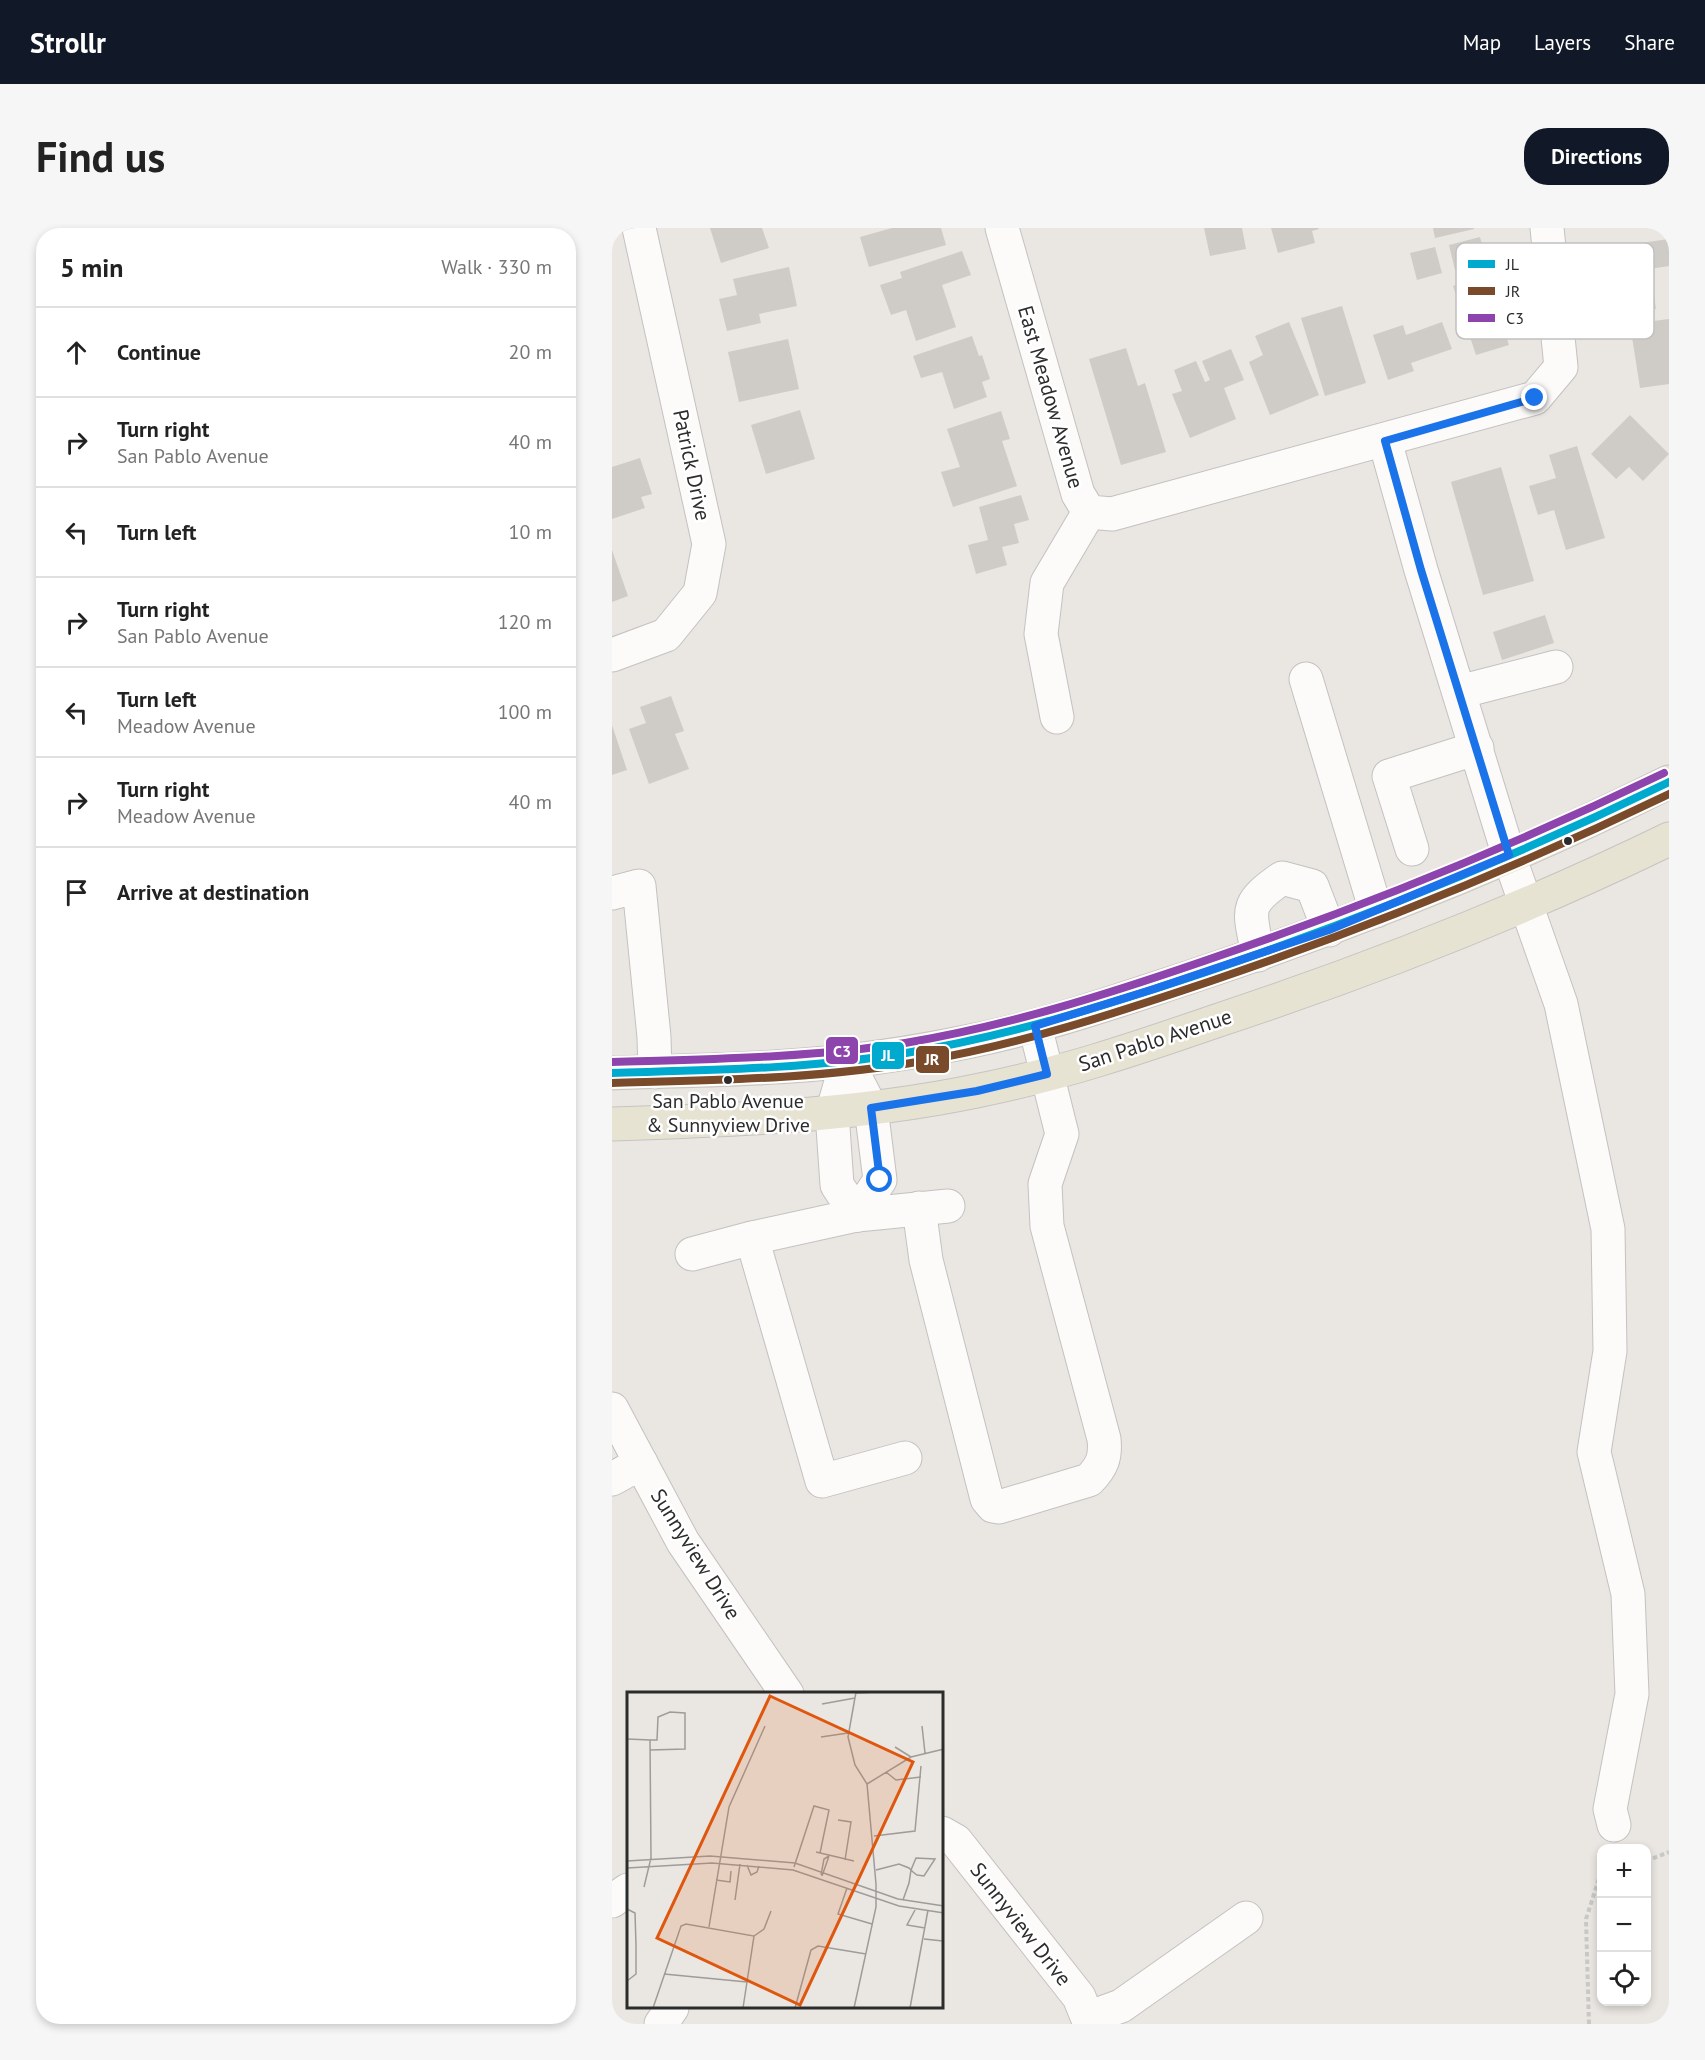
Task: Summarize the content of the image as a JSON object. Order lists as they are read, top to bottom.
{
  "streets": {
    "main road": ["San Pablo Avenue"],
    "street": ["East Meadow Avenue", "Patrick Drive", "Sunnyview Drive"]
  },
  "places": ["San Pablo Avenue & Sunnyview Drive"],
  "lines": ["transit line C3", "transit line JL", "transit line JR"],
  "legend": ["JL", "JR", "C3"],
  "page": {
    "header": "Strollr",
    "nav": ["Map", "Layers", "Share"],
    "buttons": "Directions",
    "title": "Find us",
    "heading": ["5 min", "Walk · 330 m"],
    "list": [
      ["Continue", "20 m"],
      ["Turn right", "San Pablo Avenue", "40 m"],
      ["Turn left", "10 m"],
      ["Turn right", "San Pablo Avenue", "120 m"],
      ["Turn left", "Meadow Avenue", "100 m"],
      ["Turn right", "Meadow Avenue", "40 m"],
      "Arrive at destination"
    ],
    "map_buttons": ["+", "−"]
  }
}
